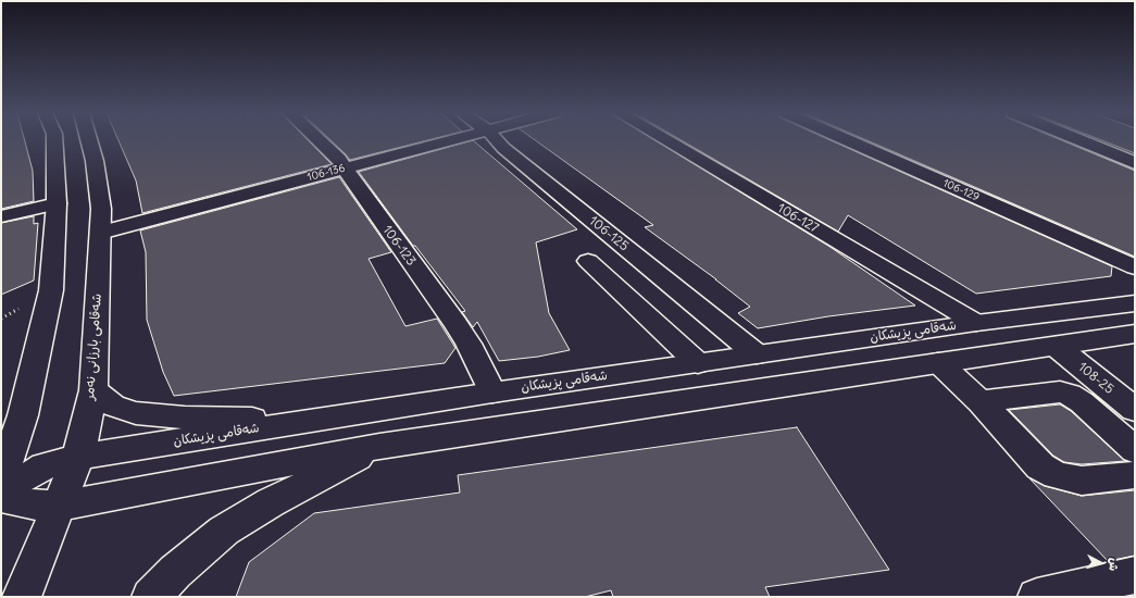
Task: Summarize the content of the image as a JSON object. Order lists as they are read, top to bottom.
{
  "streets": {
    "main road": [
      "106-136",
      "106-129",
      "106-127",
      "106-125",
      "106-123",
      "شەقامی پزیشکان",
      "شەقامی بارزانی نەمر",
      "108-25"
    ]
  },
  "crossings": [
    ["106-136", "106-123"],
    ["106-136", "شەقامی بارزانی نەمر"],
    ["106-127", "شەقامی پزیشکان"],
    ["106-125", "شەقامی پزیشکان"],
    ["106-123", "شەقامی پزیشکان"],
    ["شەقامی پزیشکان", "شەقامی بارزانی نەمر"]
  ],
  "north": "right"
}
